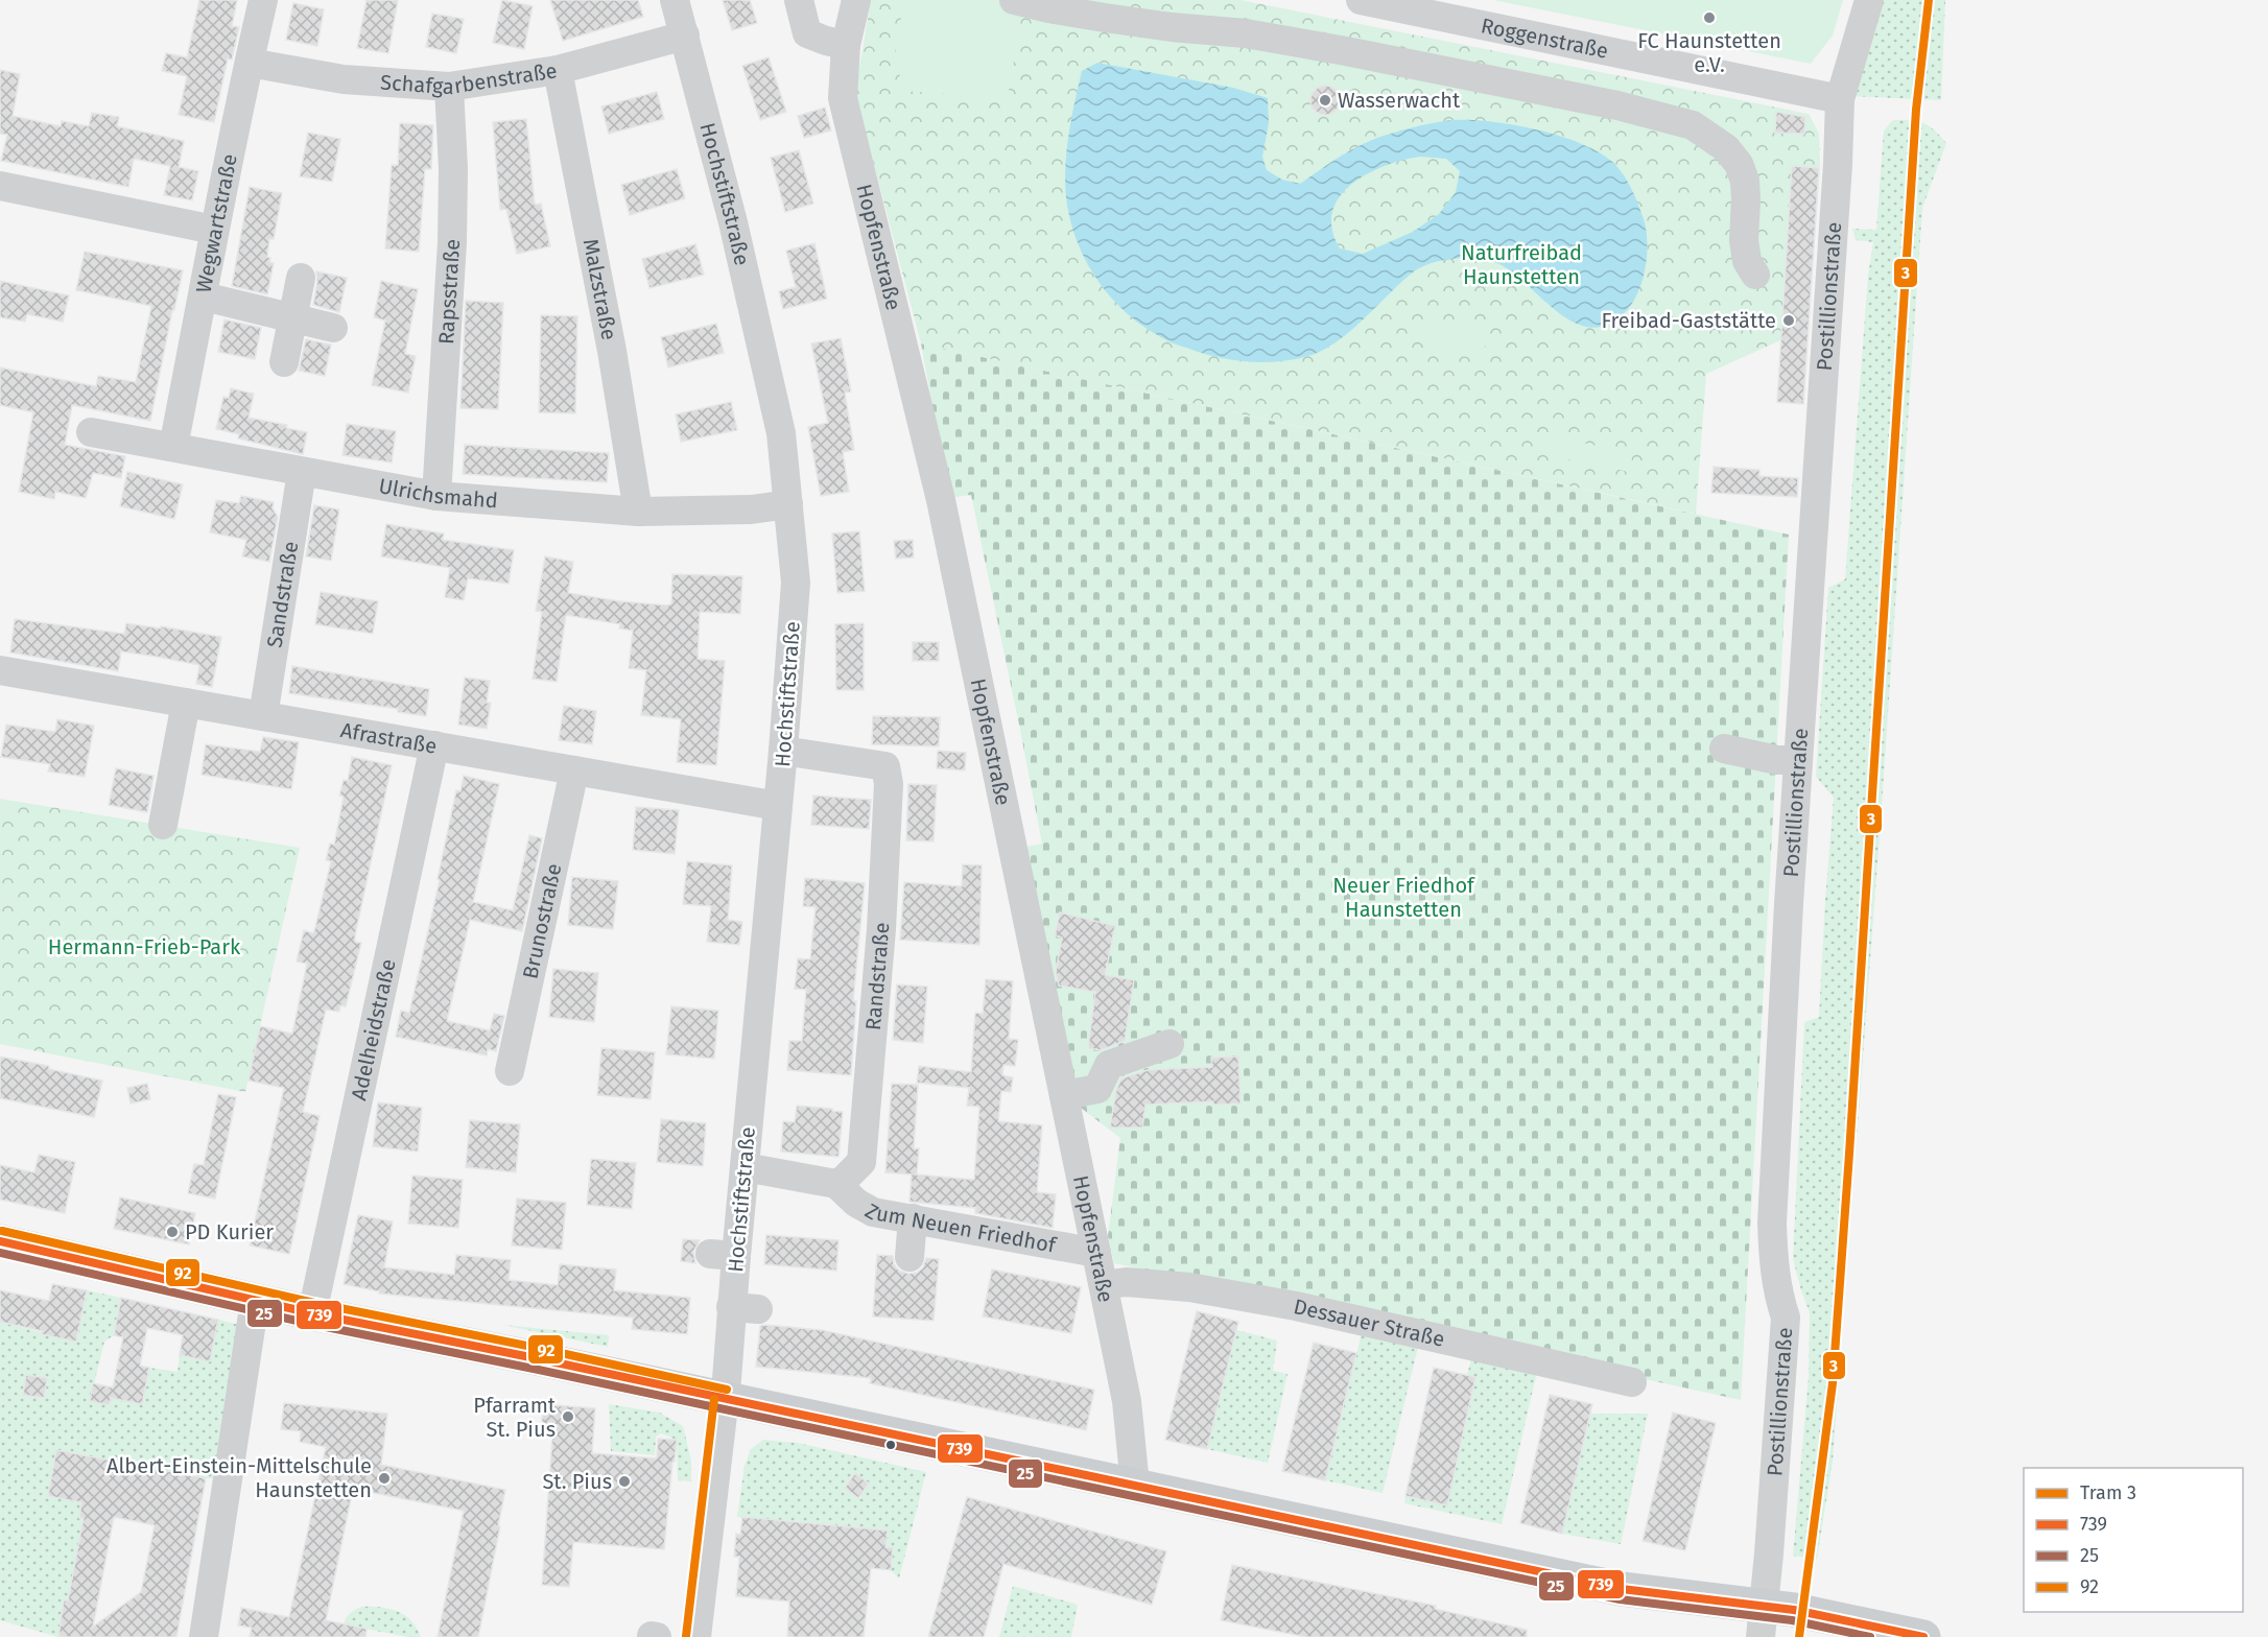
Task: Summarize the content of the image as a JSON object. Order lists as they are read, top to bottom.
{
  "streets": {
    "street": [
      "Roggenstraße",
      "Schafgarbenstraße",
      "Hochstiftstraße",
      "Wegwartstraße",
      "Hopfenstraße",
      "Malzstraße",
      "Rapsstraße",
      "Postillionstraße",
      "Ulrichsmahd",
      "Sandstraße",
      "Afrastraße",
      "Brunostraße",
      "Randstraße",
      "Adelheidstraße",
      "Zum Neuen Friedhof",
      "Dessauer Straße"
    ]
  },
  "crossings": [
    ["Roggenstraße", "Postillionstraße"],
    ["Schafgarbenstraße", "Hochstiftstraße"],
    ["Schafgarbenstraße", "Wegwartstraße"],
    ["Schafgarbenstraße", "Malzstraße"],
    ["Schafgarbenstraße", "Rapsstraße"],
    ["Hochstiftstraße", "Ulrichsmahd"],
    ["Hochstiftstraße", "Afrastraße"],
    ["Hochstiftstraße", "Randstraße"],
    ["Wegwartstraße", "Ulrichsmahd"],
    ["Hopfenstraße", "Zum Neuen Friedhof"],
    ["Hopfenstraße", "Dessauer Straße"],
    ["Malzstraße", "Ulrichsmahd"],
    ["Rapsstraße", "Ulrichsmahd"],
    ["Ulrichsmahd", "Sandstraße"],
    ["Sandstraße", "Afrastraße"],
    ["Afrastraße", "Brunostraße"],
    ["Afrastraße", "Adelheidstraße"],
    ["Randstraße", "Zum Neuen Friedhof"]
  ],
  "parks": ["Naturfreibad Haunstetten", "Neuer Friedhof Haunstetten", "Hermann-Frieb-Park"],
  "places": [
    "FC Haunstetten e.V.",
    "Wasserwacht",
    "Freibad-Gaststätte",
    "PD Kurier",
    "Pfarramt St. Pius",
    "Albert-Einstein-Mittelschule Haunstetten",
    "St. Pius"
  ],
  "lines": [
    "tram line 3",
    "transit line 92",
    "transit line 739",
    "transit line 25"
  ],
  "legend": [
    "Tram 3",
    "739",
    "25",
    "92"
  ]
}
